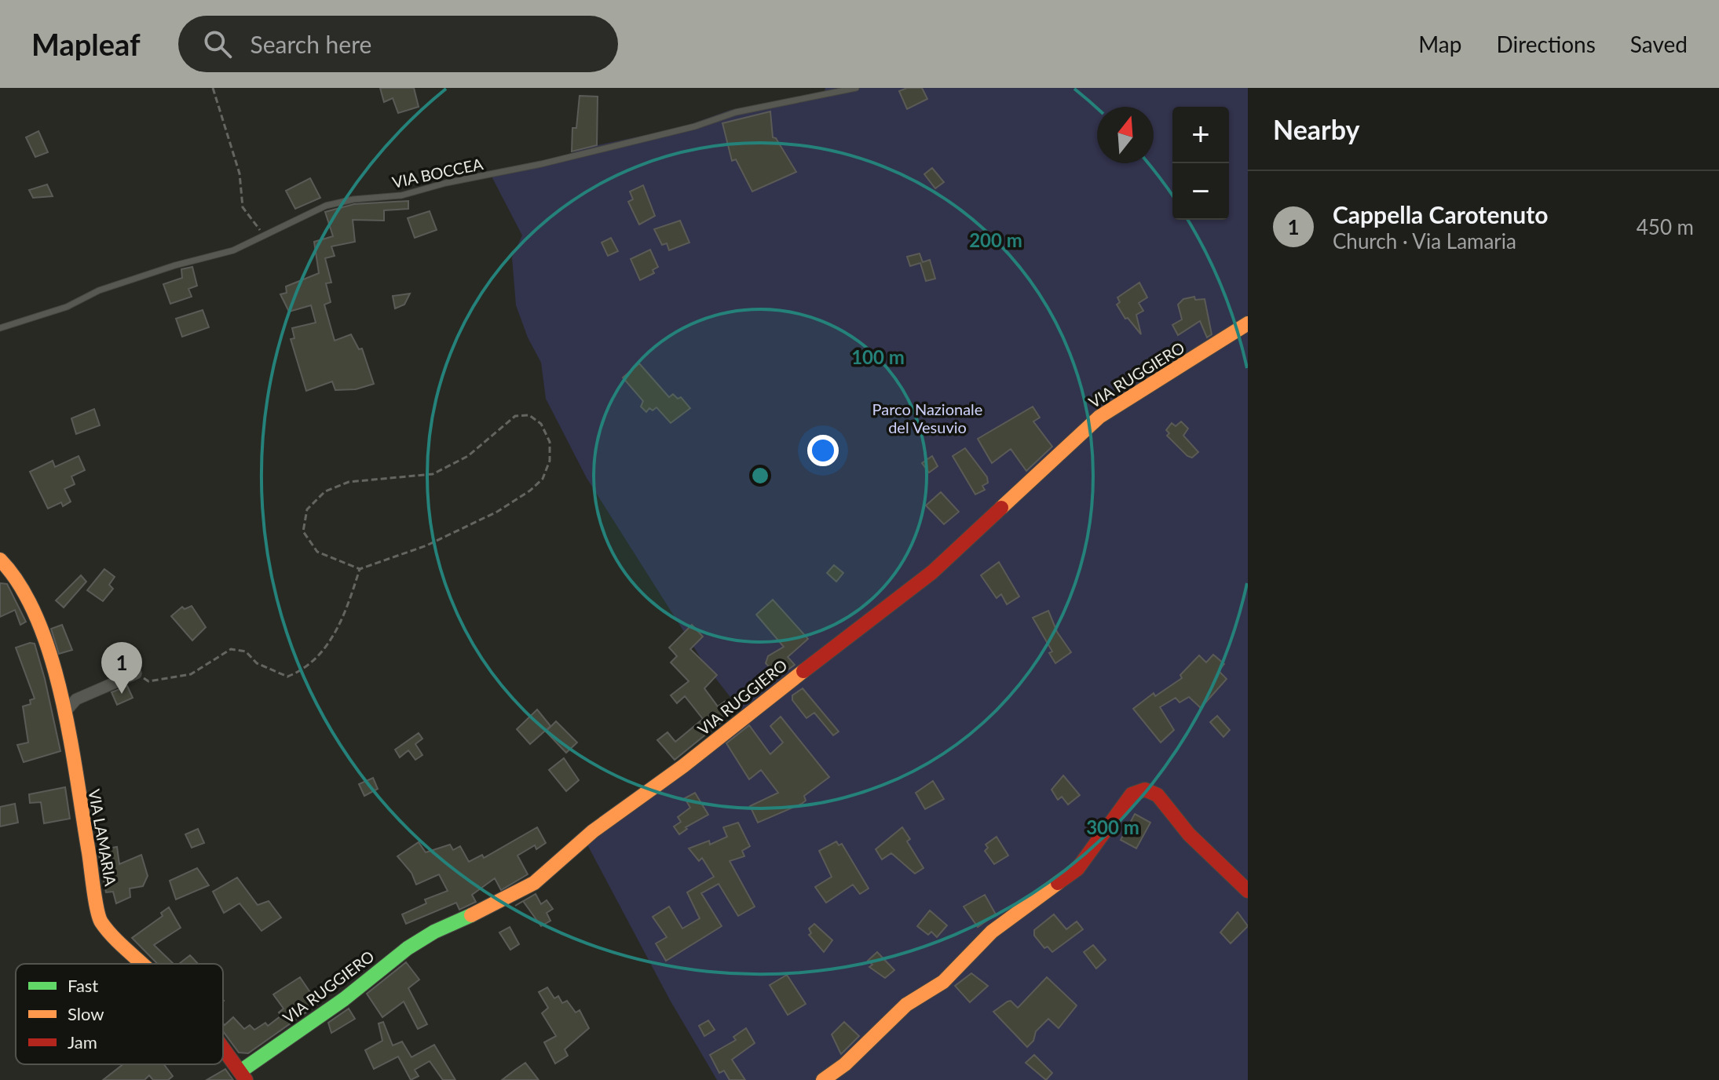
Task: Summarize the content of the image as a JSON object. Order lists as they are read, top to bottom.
{
  "streets": {
    "street": ["VIA RUGGIERO", "VIA LAMARIA"],
    "lane": ["VIA BOCCEA"]
  },
  "crossings": [
    ["VIA RUGGIERO", "VIA LAMARIA"]
  ],
  "parks": ["Parco Nazionale del Vesuvio"],
  "legend": ["Fast", "Slow", "Jam"],
  "north": "top",
  "page": {
    "header": "Mapleaf",
    "search": "Search here",
    "nav": ["Map", "Directions", "Saved"],
    "heading": "Nearby",
    "map_buttons": ["+", "−"],
    "list": [
      {
        "mark": "1",
        "name": "Cappella Carotenuto",
        "note": "Church · Via Lamaria",
        "value": "450 m"
      }
    ],
    "pins": "1"
  },
  "rings": ["200 m", "100 m", "300 m"]
}
